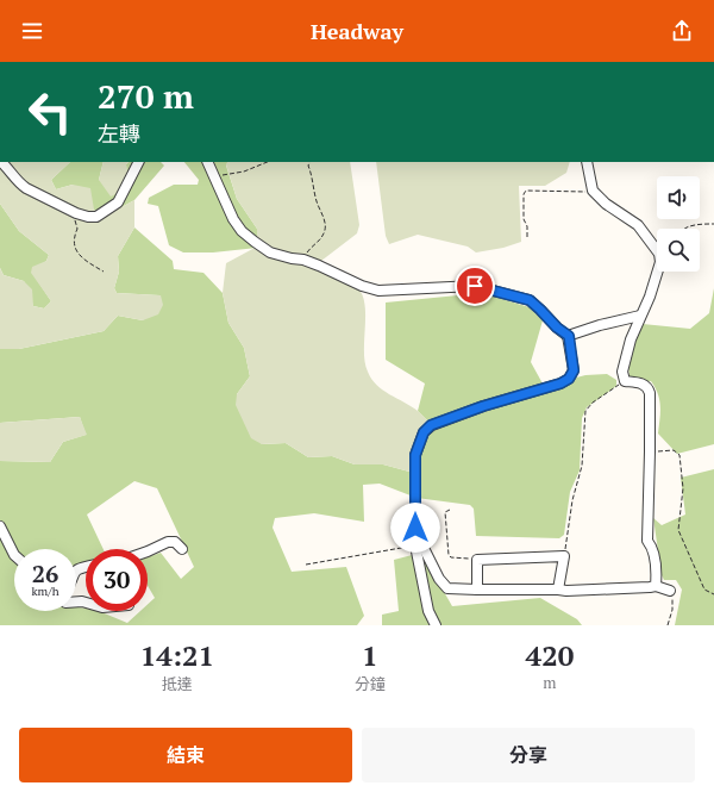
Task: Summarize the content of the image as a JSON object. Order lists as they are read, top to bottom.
{
  "page": {
    "header": "Headway",
    "turn": ["270 m", "左轉"],
    "speed": "26 km/h",
    "limit": "30",
    "eta": [
      "14:21",
      "抵達",
      "1",
      "分鐘",
      "420",
      "m"
    ],
    "buttons": ["結束", "分享"]
  }
}
